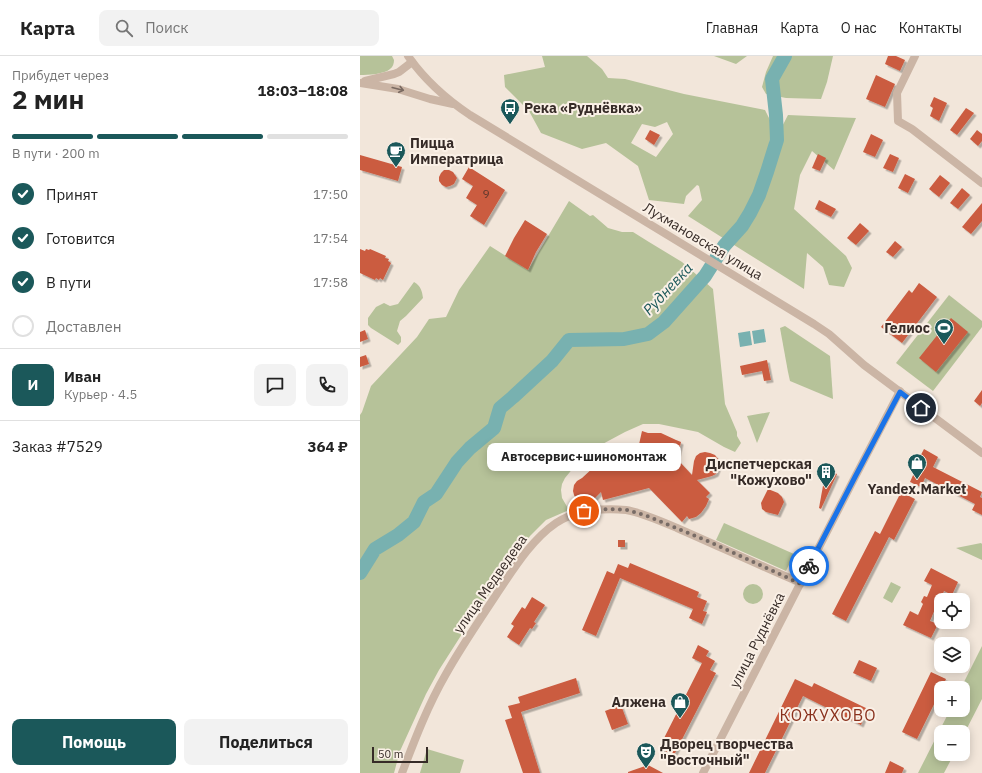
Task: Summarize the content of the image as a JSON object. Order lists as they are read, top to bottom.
{
  "streets": {
    "street": ["Лухмановская улица", "улица Медведева", "улица Руднёвка"]
  },
  "crossings": [
    ["Лухмановская улица", "улица Руднёвка"],
    ["улица Медведева", "улица Руднёвка"]
  ],
  "districts": ["КОЖУХОВО"],
  "water": ["Рудневка"],
  "places": {
    "bus stop": ["Река «Руднёвка»"],
    "cafe": ["Пицца Императрица"],
    "sports": ["Гелиос"],
    "shop": ["Yandex.Market", "Алжена"],
    "building": ["Диспетчерская \"Кожухово\""],
    "other": ["Автосервис+шиномонтаж"],
    "theatre": ["Дворец творчества \"Восточный\""]
  },
  "house_numbers": ["9"],
  "scale_bar": "50 m",
  "page": {
    "header": "Карта",
    "search": "Поиск",
    "nav": [
      "Главная",
      "Карта",
      "О нас",
      "Контакты"
    ],
    "heading": ["2 мин", "Прибудет через", "18:03–18:08"],
    "panel": [
      "Иван",
      "Курьер · 4.5",
      "Заказ #7529",
      "364 ₽"
    ],
    "bar": "В пути · 200 m",
    "list": [
      ["Принят", "17:50"],
      ["Готовится", "17:54"],
      ["В пути", "17:58"],
      "Доставлен"
    ],
    "round": "И",
    "bubble": "Автосервис+шиномонтаж",
    "map_buttons": ["+", "−"],
    "buttons": ["Помощь", "Поделиться"],
    "scale": "50 m"
  }
}
